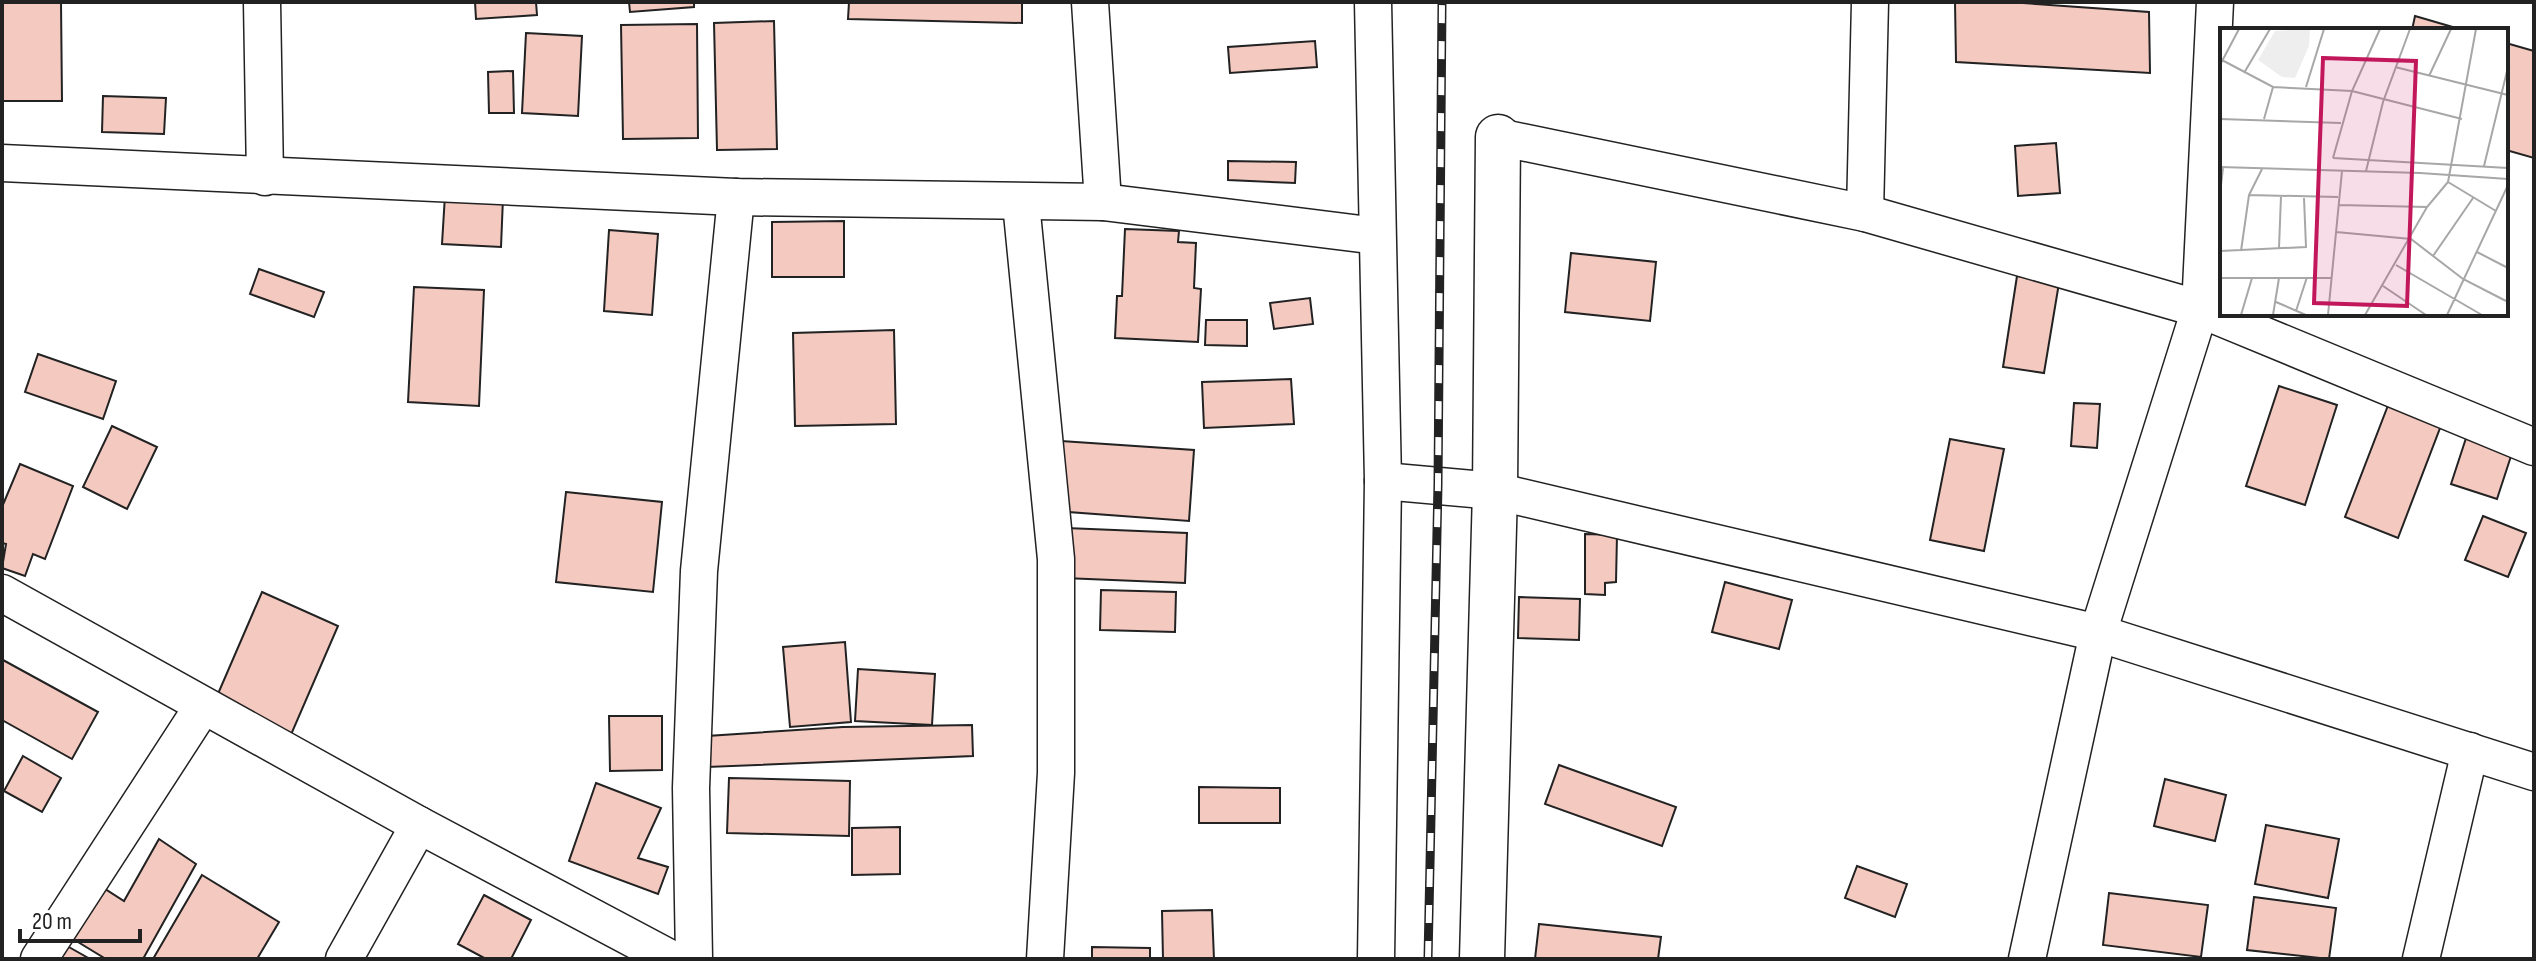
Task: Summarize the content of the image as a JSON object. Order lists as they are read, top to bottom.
{
  "scale_bar": "20 m"
}
